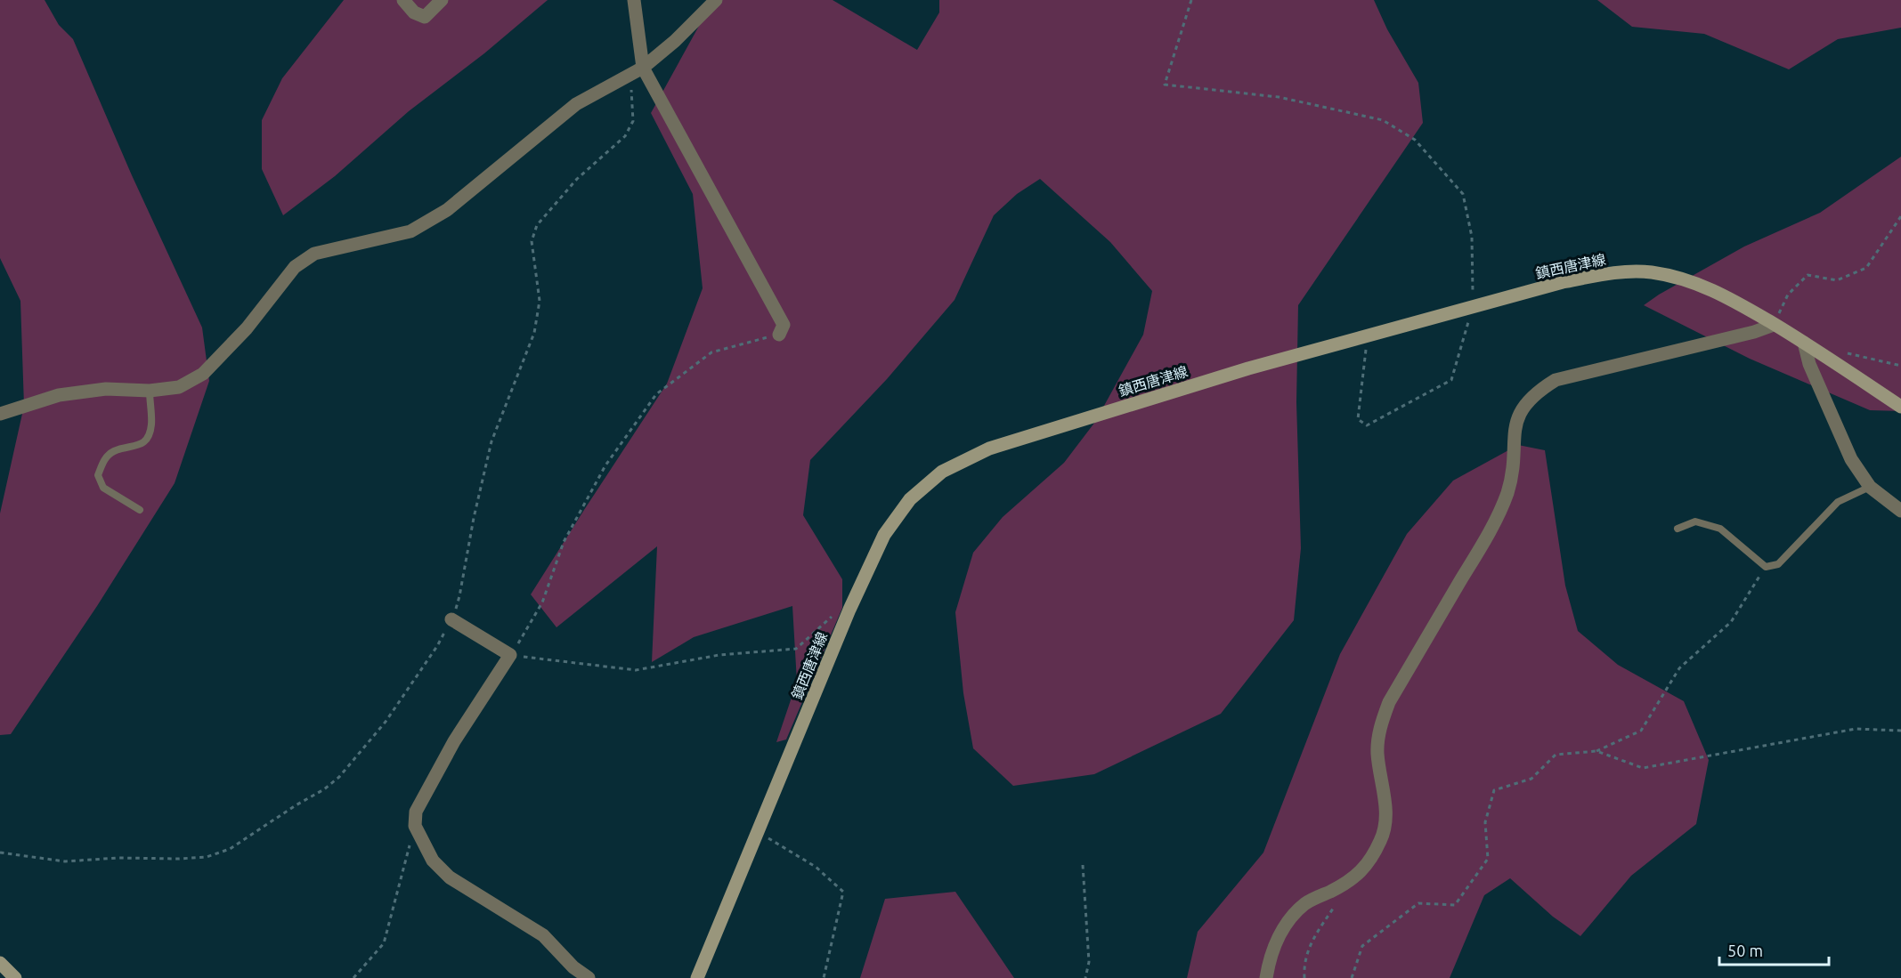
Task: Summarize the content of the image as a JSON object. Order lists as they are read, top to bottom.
{
  "streets": {
    "main road": ["鎮西唐津線"]
  },
  "scale_bar": "50 m"
}
